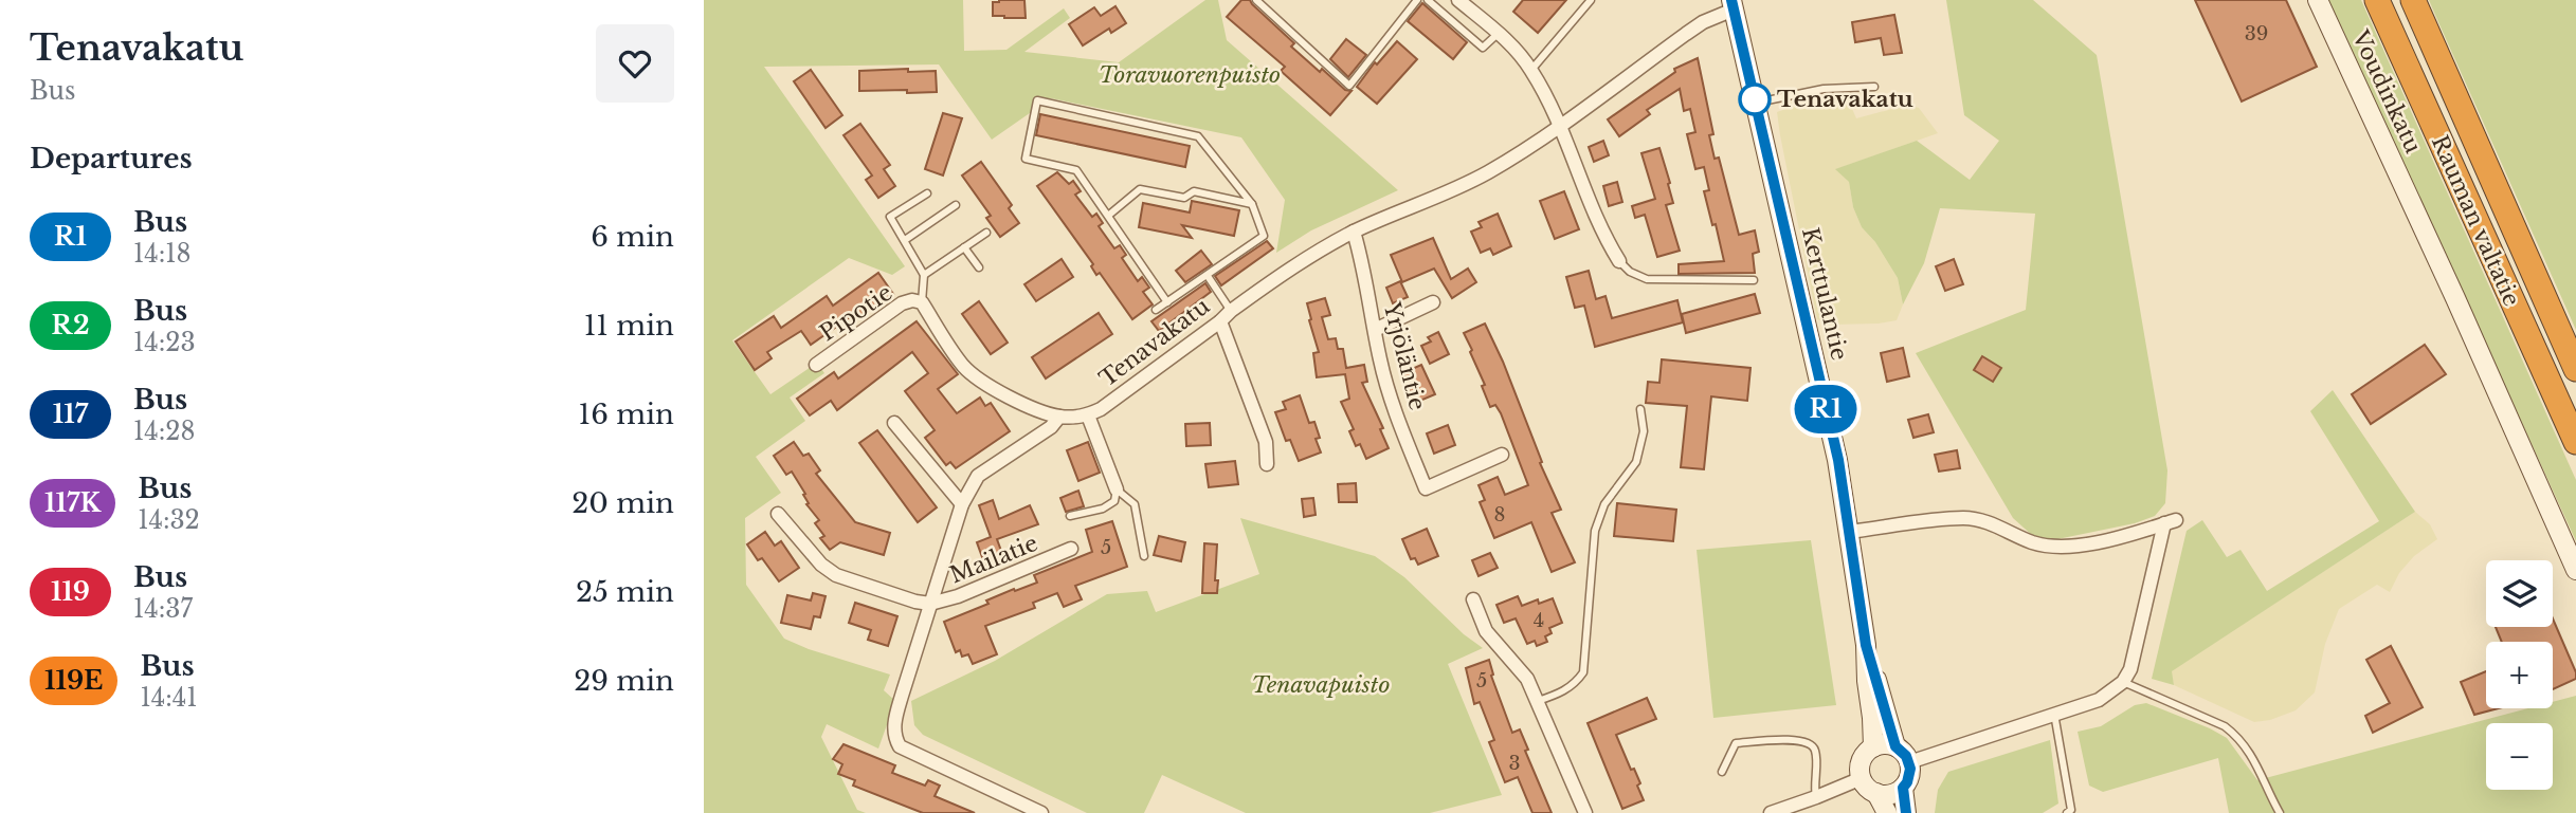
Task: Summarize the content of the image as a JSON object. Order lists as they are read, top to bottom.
{
  "streets": {
    "highway": ["Rauman valtatie"],
    "street": [
      "Voudinkatu",
      "Kerttulantie",
      "Pipotie",
      "Tenavakatu",
      "Yrjöläntie",
      "Mailatie"
    ]
  },
  "crossings": [
    ["Kerttulantie", "Tenavakatu"],
    ["Tenavakatu", "Yrjöläntie"]
  ],
  "parks": ["Toravuorenpuisto", "Tenavapuisto"],
  "places": ["Tenavakatu"],
  "lines": ["bus line R1"],
  "house_numbers": [
    "39",
    "8",
    "5",
    "4",
    "5",
    "3"
  ],
  "page": {
    "heading": [
      ["Tenavakatu", "Bus"],
      "Departures"
    ],
    "on_map": "R1",
    "list": [
      {
        "mark": "R1",
        "name": "Bus",
        "note": "14:18",
        "value": "6 min"
      },
      {
        "mark": "R2",
        "name": "Bus",
        "note": "14:23",
        "value": "11 min"
      },
      {
        "mark": "117",
        "name": "Bus",
        "note": "14:28",
        "value": "16 min"
      },
      {
        "mark": "117K",
        "name": "Bus",
        "note": "14:32",
        "value": "20 min"
      },
      {
        "mark": "119",
        "name": "Bus",
        "note": "14:37",
        "value": "25 min"
      },
      {
        "mark": "119E",
        "name": "Bus",
        "note": "14:41",
        "value": "29 min"
      }
    ],
    "map_buttons": ["+", "−"]
  }
}
